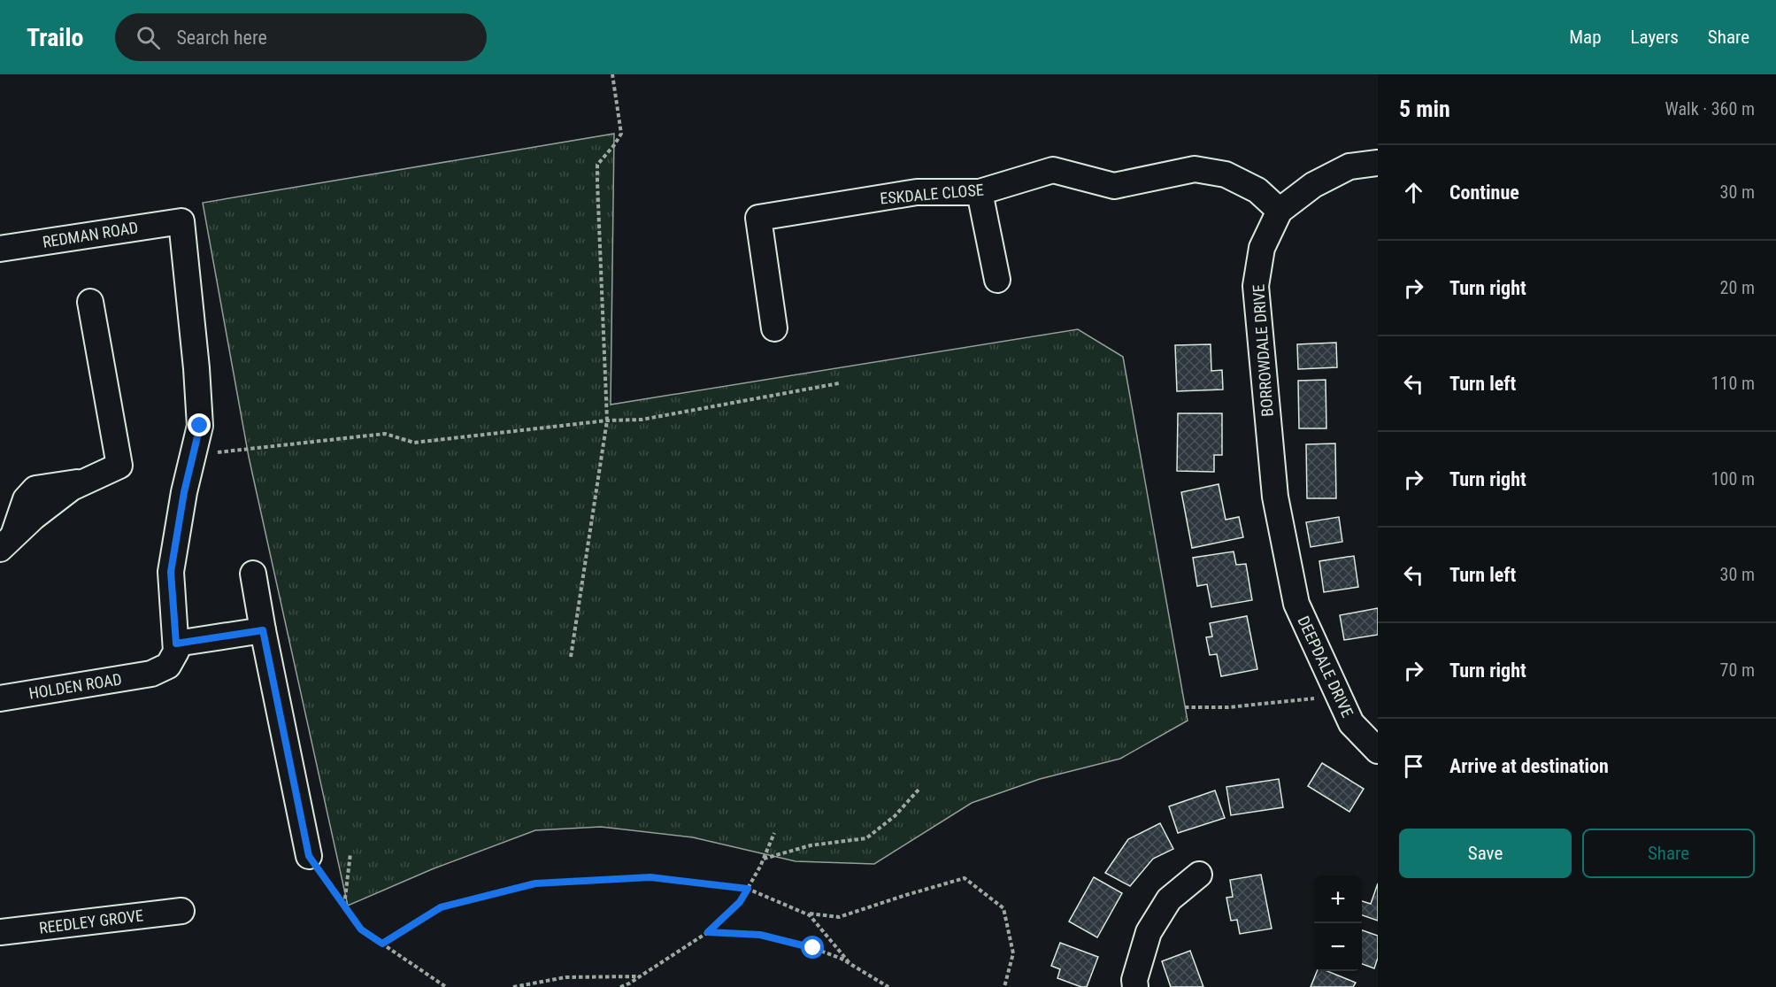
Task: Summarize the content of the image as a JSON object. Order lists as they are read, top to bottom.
{
  "streets": {
    "street": [
      "ESKDALE CLOSE",
      "REDMAN ROAD",
      "BORROWDALE DRIVE",
      "DEEPDALE DRIVE",
      "HOLDEN ROAD",
      "REEDLEY GROVE"
    ]
  },
  "crossings": [
    ["ESKDALE CLOSE", "BORROWDALE DRIVE"],
    ["BORROWDALE DRIVE", "DEEPDALE DRIVE"]
  ],
  "page": {
    "header": "Trailo",
    "search": "Search here",
    "nav": ["Map", "Layers", "Share"],
    "heading": ["5 min", "Walk · 360 m"],
    "list": [
      ["Continue", "30 m"],
      ["Turn right", "20 m"],
      ["Turn left", "110 m"],
      ["Turn right", "100 m"],
      ["Turn left", "30 m"],
      ["Turn right", "70 m"],
      "Arrive at destination"
    ],
    "buttons": ["Save", "Share"],
    "map_buttons": ["+", "−"]
  }
}
